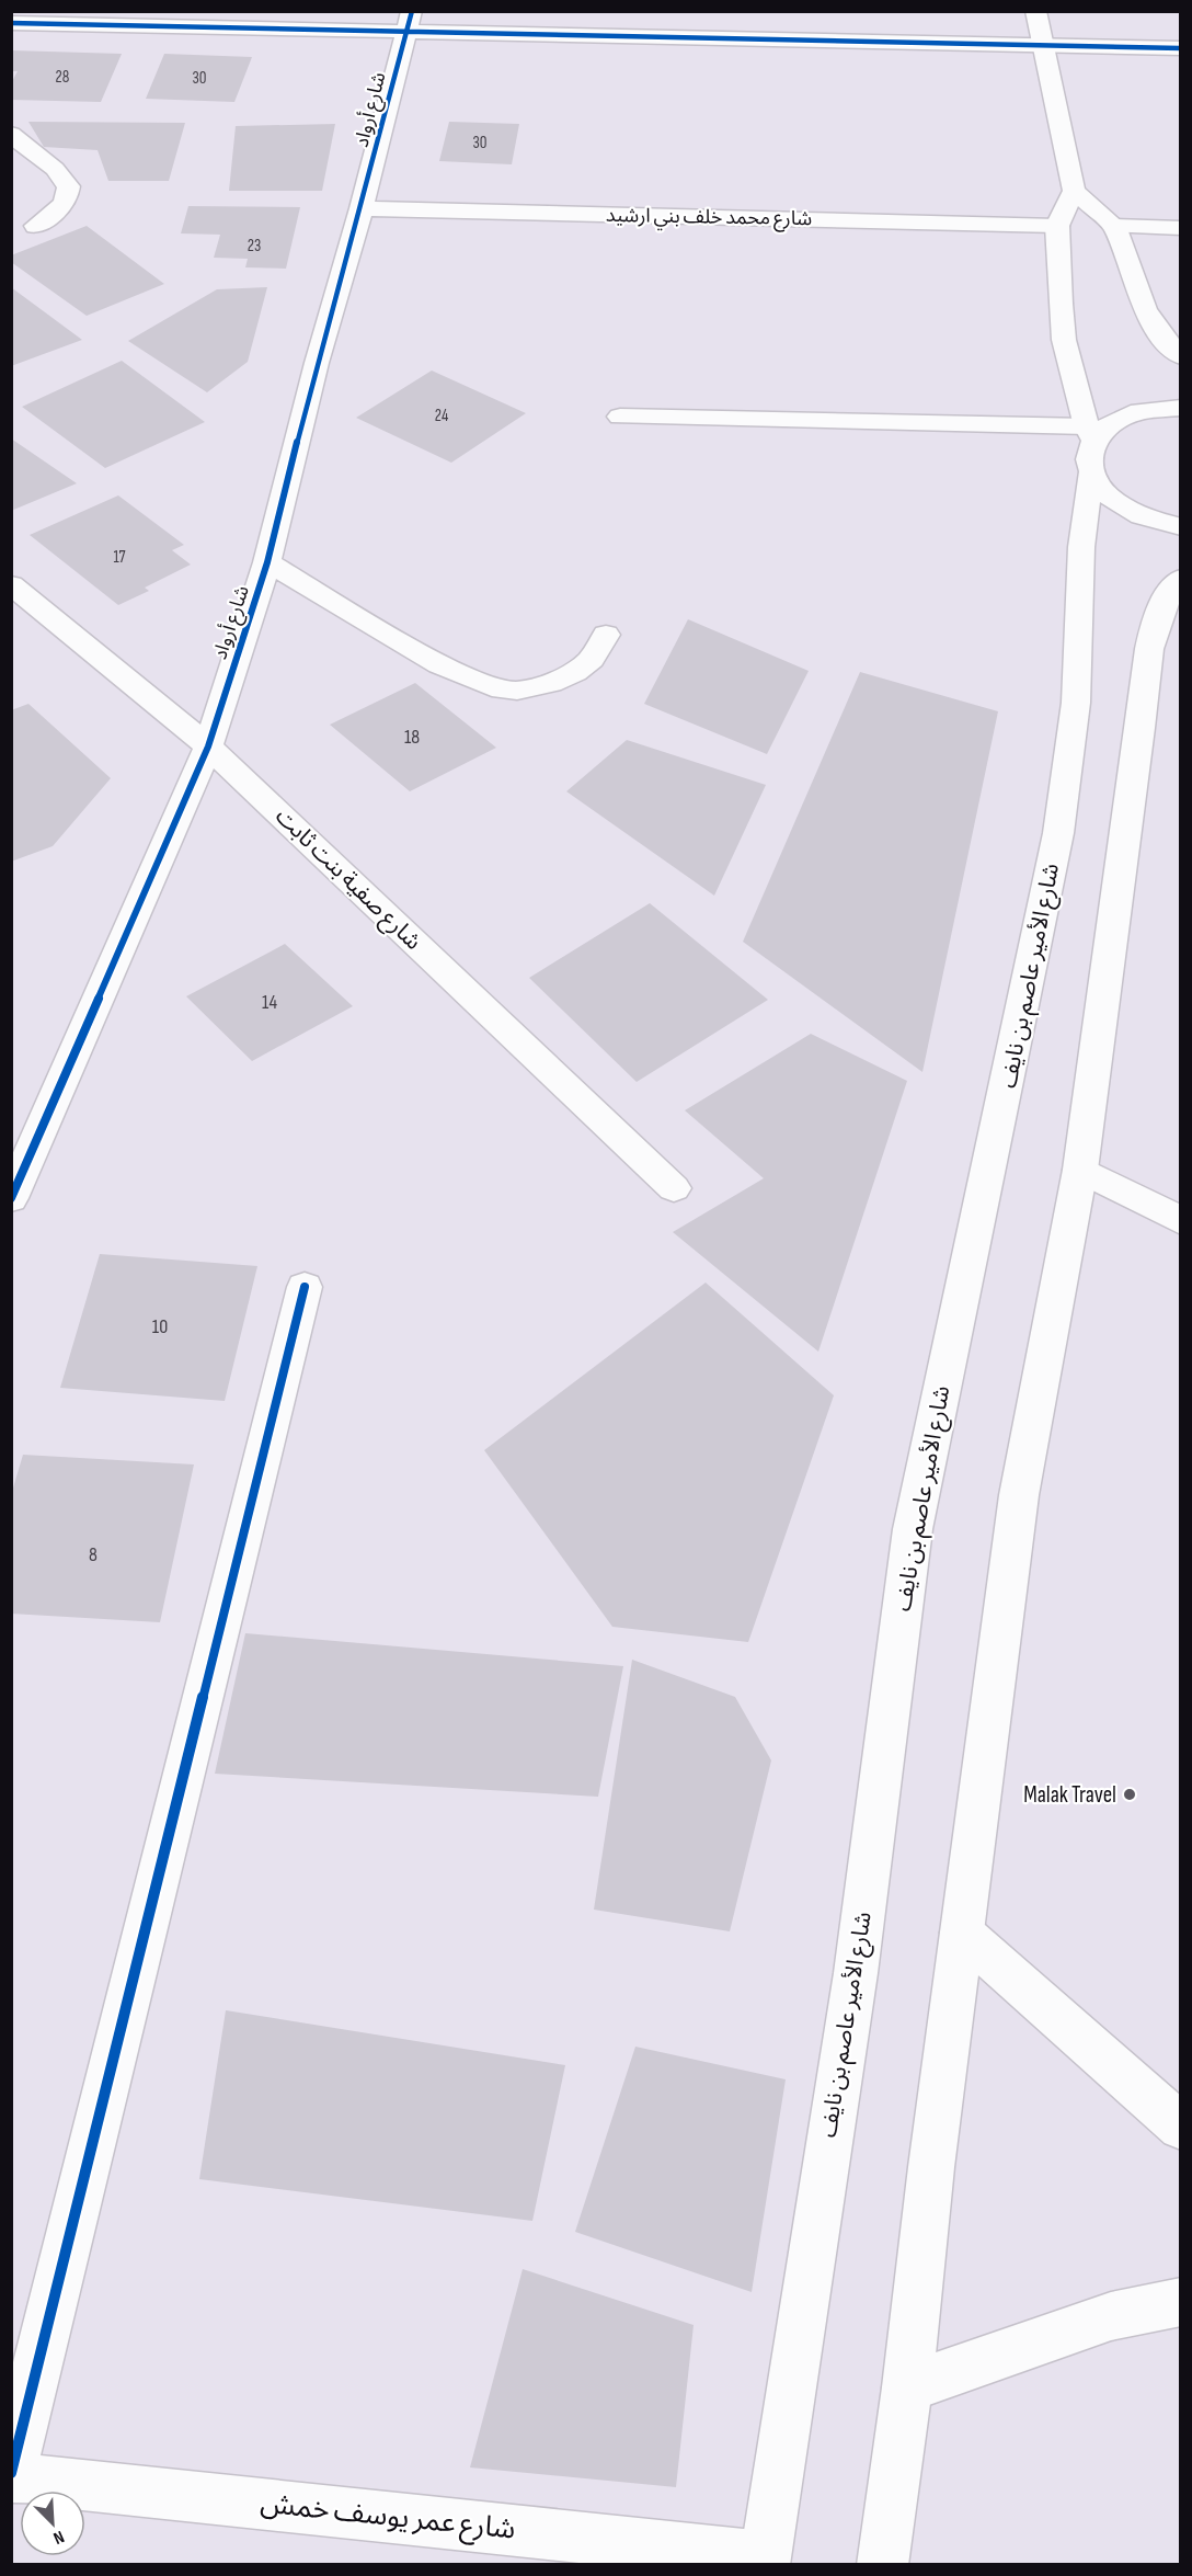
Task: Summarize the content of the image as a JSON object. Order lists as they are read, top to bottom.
{
  "streets": {
    "street": [
      "شارع أرواد",
      "شارع محمد خلف بني ارشيد",
      "شارع صفية بنت ثابت",
      "شارع الأمير عاصم بن نايف",
      "شارع عمر يوسف خمش"
    ]
  },
  "crossings": [
    ["شارع أرواد", "شارع محمد خلف بني ارشيد"],
    ["شارع أرواد", "شارع صفية بنت ثابت"],
    ["شارع محمد خلف بني ارشيد", "شارع الأمير عاصم بن نايف"],
    ["شارع الأمير عاصم بن نايف", "شارع عمر يوسف خمش"]
  ],
  "places": ["Malak Travel"],
  "house_numbers": [
    "28",
    "30",
    "30",
    "23",
    "24",
    "17",
    "18",
    "14",
    "10",
    "8"
  ],
  "north": "bottom right"
}
